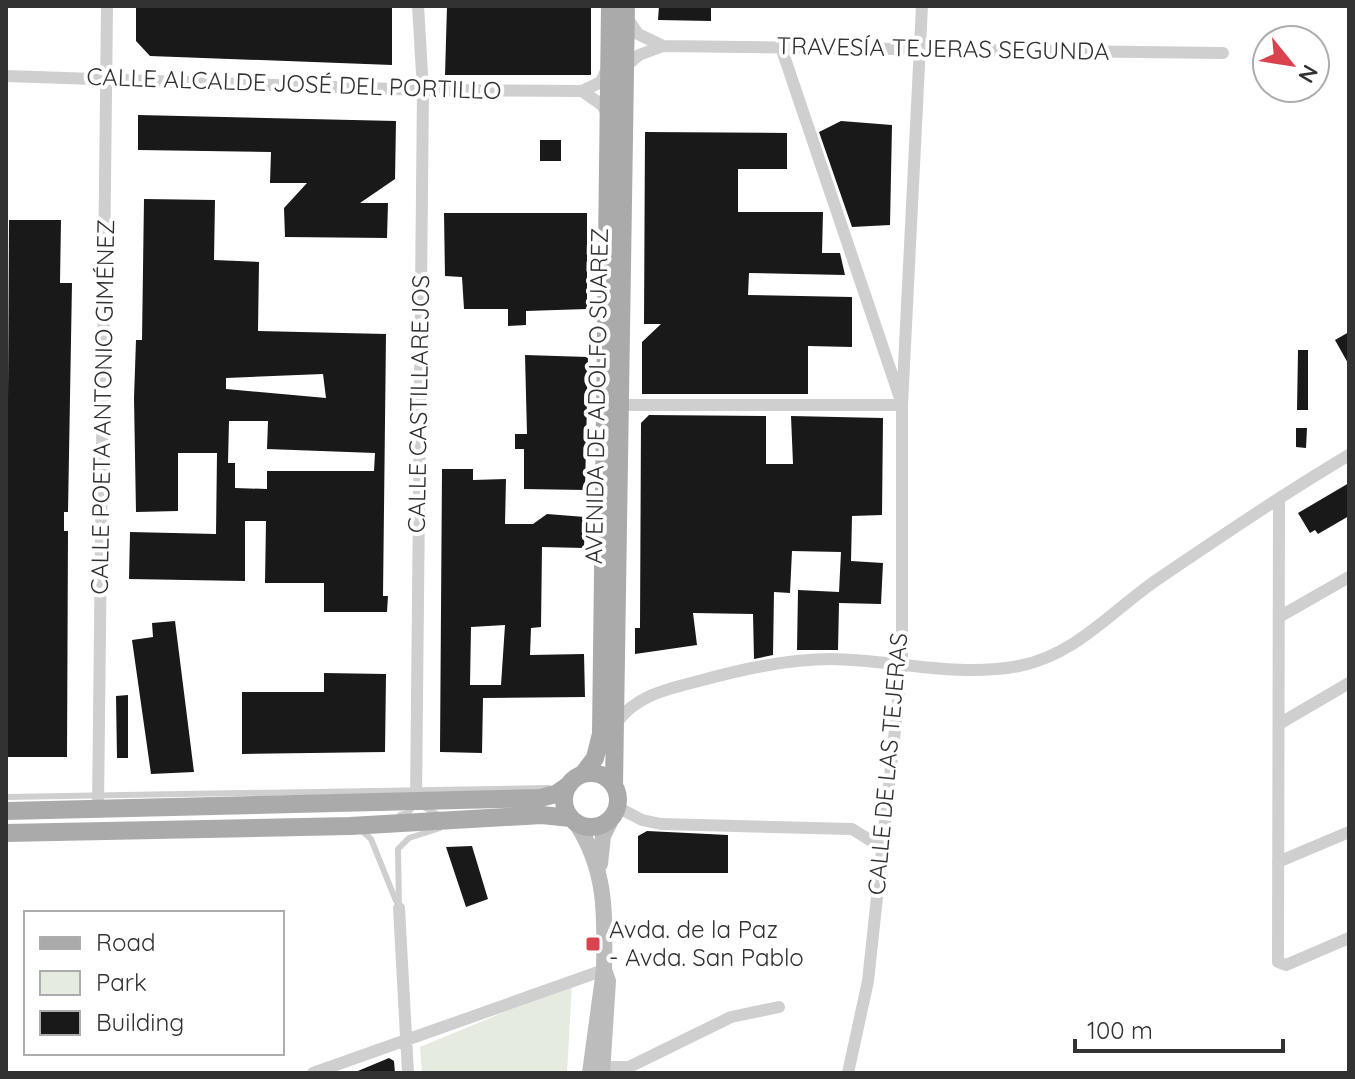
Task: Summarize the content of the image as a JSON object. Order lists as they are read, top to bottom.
{
  "streets": {
    "main road": ["AVENIDA DE ADOLFO SUAREZ"],
    "street": [
      "TRAVESÍA TEJERAS SEGUNDA",
      "CALLE ALCALDE JOSÉ DEL PORTILLO",
      "CALLE CASTILLAREJOS",
      "CALLE POETA ANTONIO GIMÉNEZ",
      "CALLE DE LAS TEJERAS"
    ]
  },
  "crossings": [
    ["TRAVESÍA TEJERAS SEGUNDA", "CALLE DE LAS TEJERAS"],
    ["CALLE ALCALDE JOSÉ DEL PORTILLO", "CALLE CASTILLAREJOS"],
    ["CALLE ALCALDE JOSÉ DEL PORTILLO", "CALLE POETA ANTONIO GIMÉNEZ"]
  ],
  "places": {
    "transit": ["Avda. de la Paz - Avda. San Pablo"]
  },
  "legend": ["Road", "Park", "Building"],
  "scale_bar": "100 m",
  "north": "bottom right"
}
